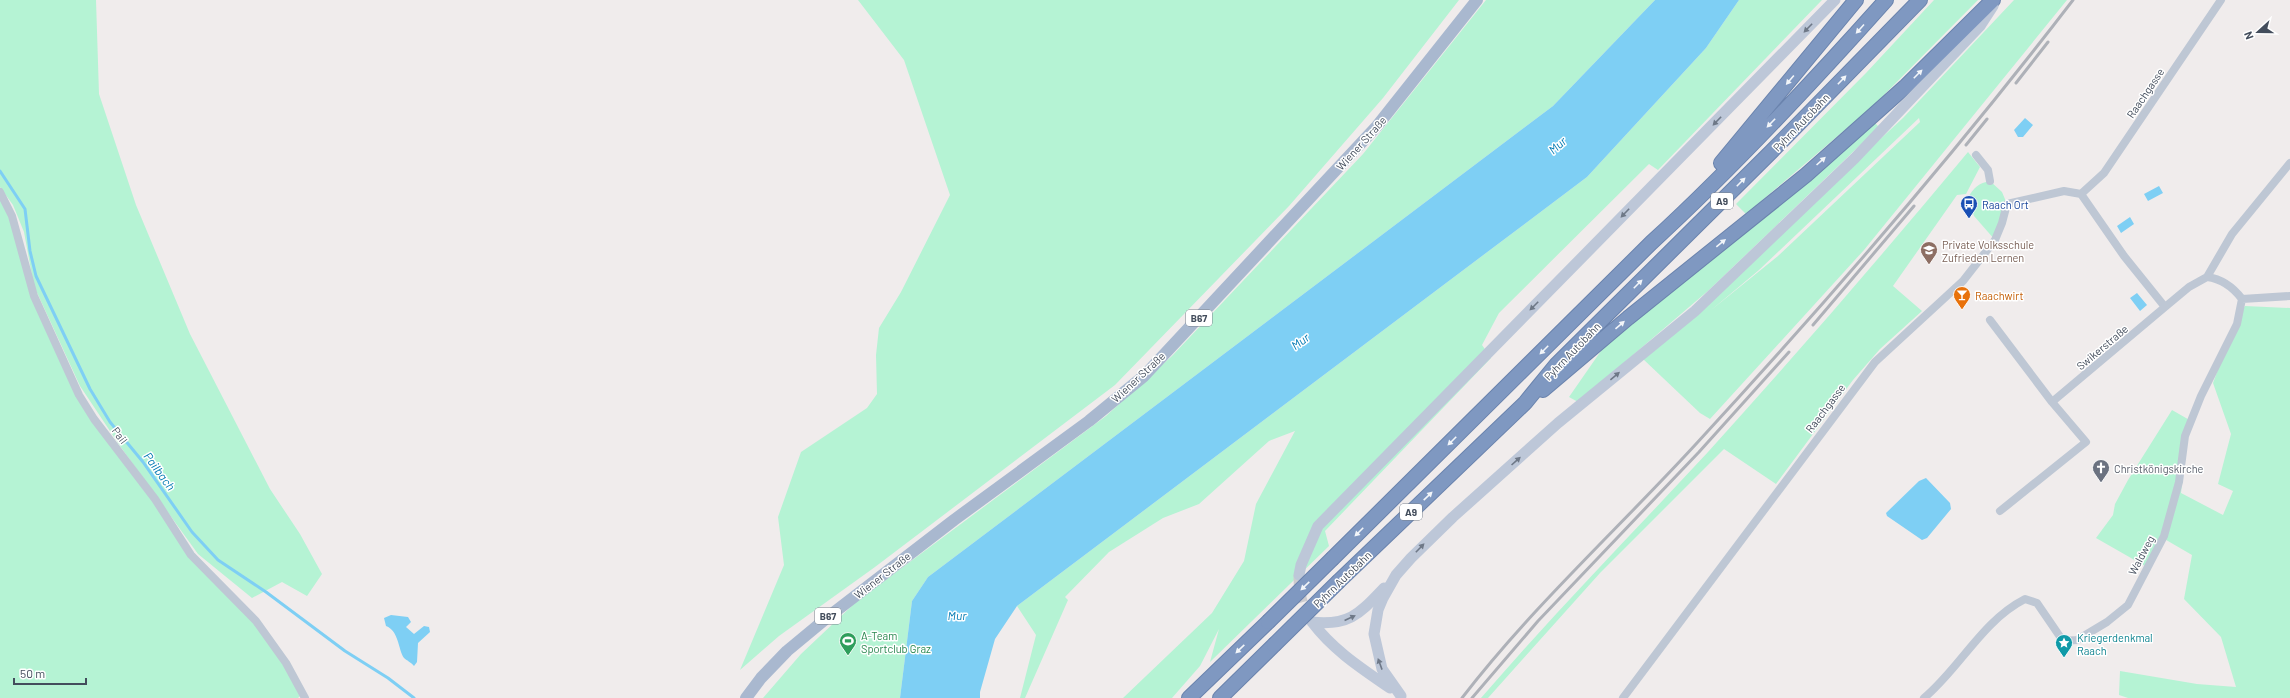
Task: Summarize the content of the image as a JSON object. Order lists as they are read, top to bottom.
{
  "streets": {
    "highway": ["Pyhrn Autobahn", "A9"],
    "main road": ["Wiener Straße", "B67"],
    "street": [
      "Raachgasse",
      "Swikerstraße",
      "Pail",
      "Waldweg"
    ]
  },
  "water": ["Mur", "Pailbach"],
  "places": {
    "bus stop": ["Raach Ort"],
    "school or university": ["Private Volksschule Zufrieden Lernen"],
    "bar": ["Raachwirt"],
    "church": ["Christkönigskirche"],
    "sports": ["A-Team Sportclub Graz"],
    "place": ["Kriegerdenkmal Raach"]
  },
  "scale_bar": "50 m",
  "north": "left"
}
